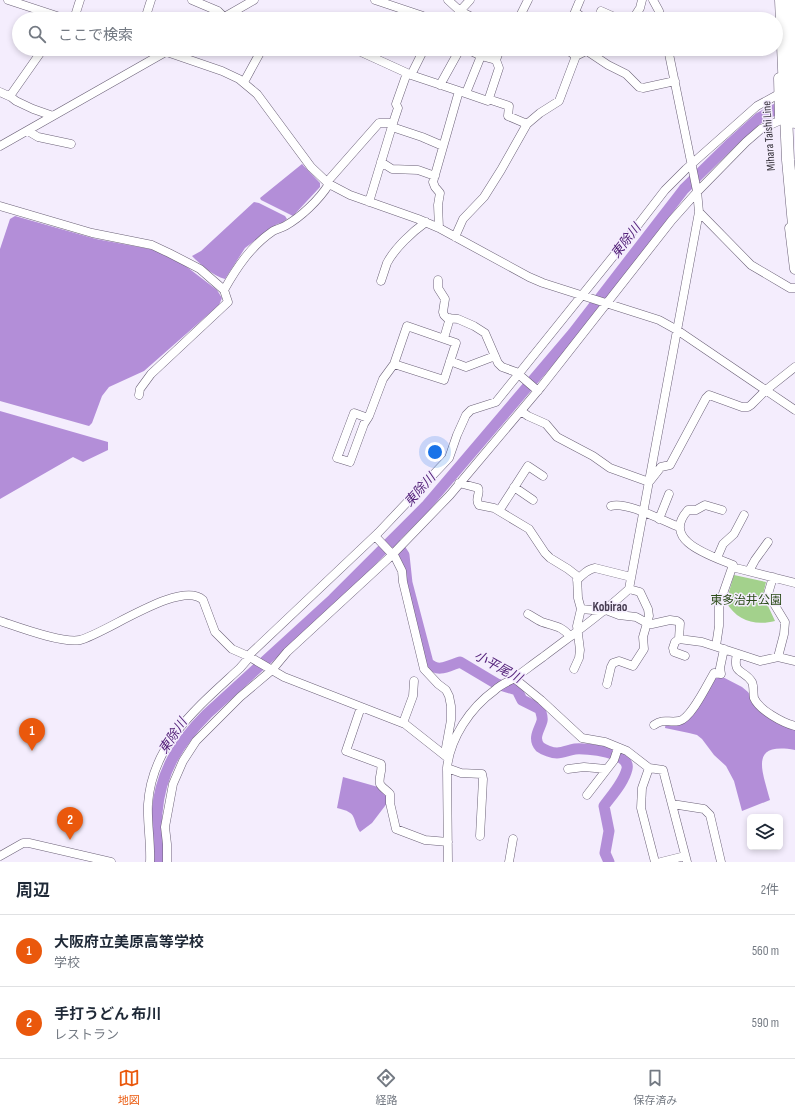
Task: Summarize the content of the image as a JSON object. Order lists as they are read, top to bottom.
{
  "streets": {
    "main road": ["Mihara Taishi Line"]
  },
  "districts": ["Kobirao"],
  "water": ["東除川", "小平尾川"],
  "parks": ["東多治井公園"],
  "page": {
    "search": "ここで検索",
    "pins": ["1", "2"],
    "heading": ["周辺", "2件"],
    "list": [
      {
        "mark": "1",
        "name": "大阪府立美原高等学校",
        "note": "学校",
        "value": "560 m"
      },
      {
        "mark": "2",
        "name": "手打うどん 布川",
        "note": "レストラン",
        "value": "590 m"
      }
    ],
    "nav": ["地図", "経路", "保存済み"]
  }
}
